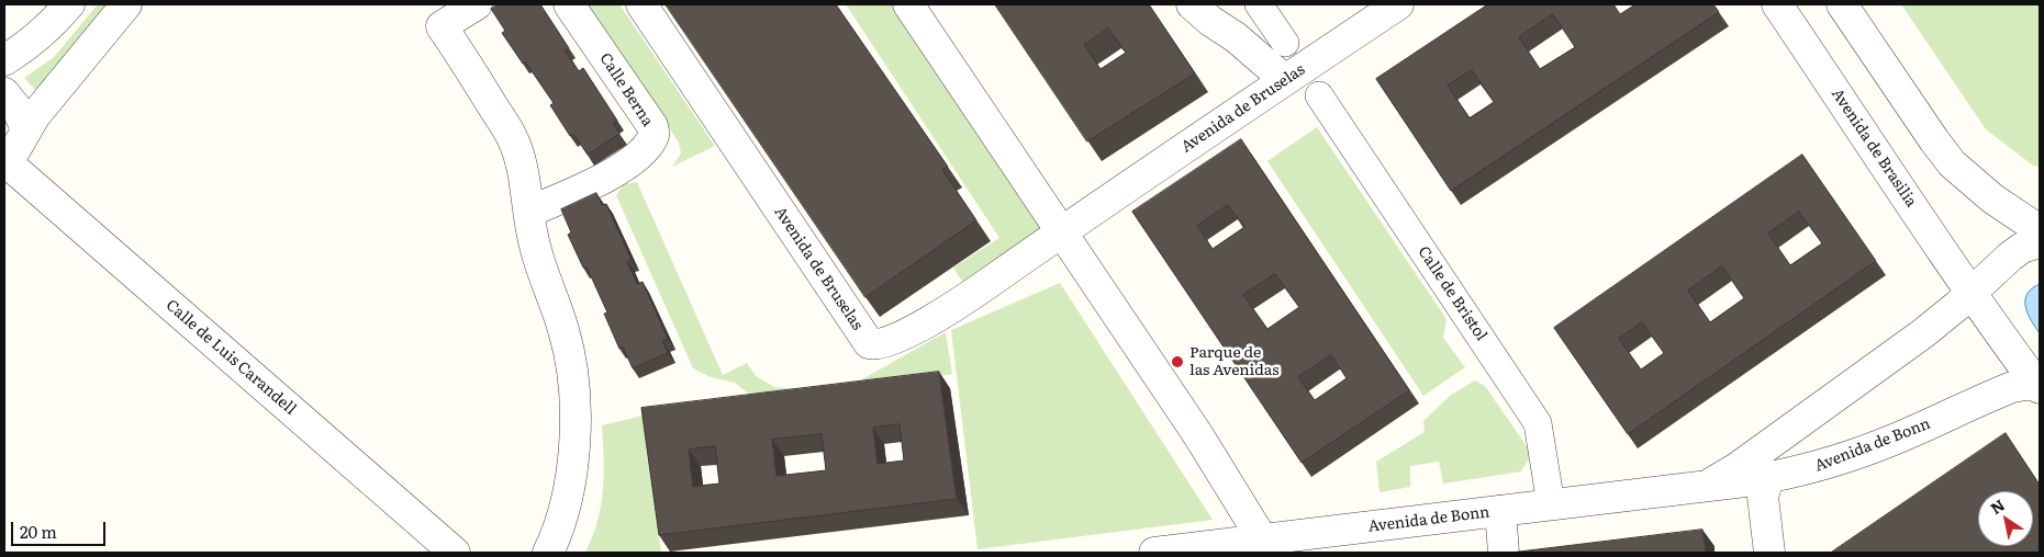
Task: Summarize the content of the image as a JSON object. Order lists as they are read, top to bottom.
{
  "streets": {
    "street": [
      "Calle Berna",
      "Avenida de Bruselas",
      "Avenida de Brasilia",
      "Calle de Bristol",
      "Calle de Luis Carandell",
      "Avenida de Bonn"
    ]
  },
  "crossings": [
    ["Avenida de Brasilia", "Avenida de Bonn"],
    ["Calle de Bristol", "Avenida de Bonn"]
  ],
  "places": ["Parque de las Avenidas"],
  "scale_bar": "20 m",
  "north": "top left"
}
